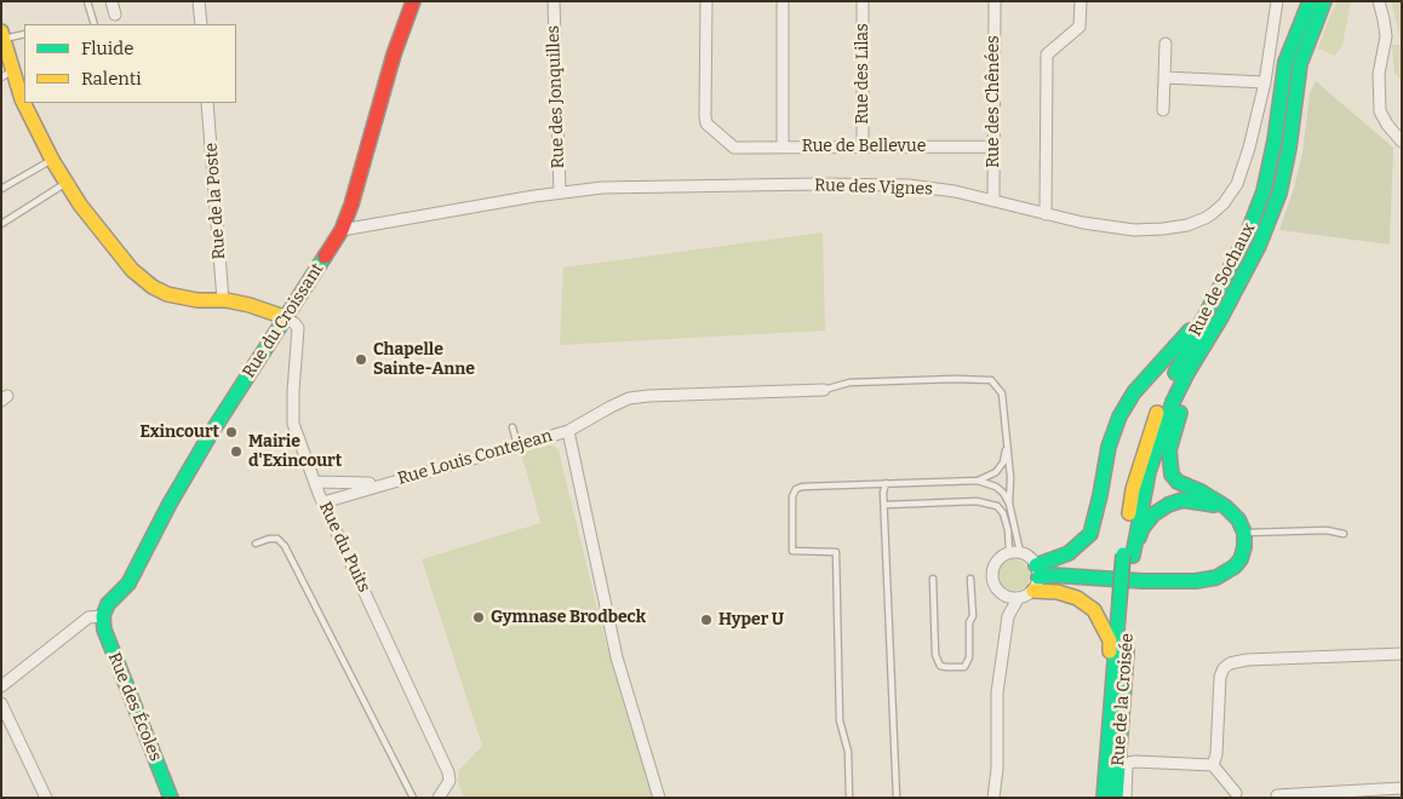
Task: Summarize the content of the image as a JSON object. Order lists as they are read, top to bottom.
{
  "streets": {
    "main road": [
      "Rue de Sochaux",
      "Rue du Croissant",
      "Rue de la Croisée",
      "Rue des Écoles"
    ],
    "street": [
      "Rue des Lilas",
      "Rue des Jonquilles",
      "Rue des Chênées",
      "Rue de Bellevue",
      "Rue des Vignes",
      "Rue de la Poste",
      "Rue Louis Contejean",
      "Rue du Puits"
    ]
  },
  "crossings": [
    ["Rue des Lilas", "Rue de Bellevue"],
    ["Rue des Jonquilles", "Rue des Vignes"],
    ["Rue des Chênées", "Rue de Bellevue"],
    ["Rue des Chênées", "Rue des Vignes"],
    ["Rue des Vignes", "Rue du Croissant"],
    ["Rue du Croissant", "Rue du Puits"],
    ["Rue du Croissant", "Rue des Écoles"],
    ["Rue Louis Contejean", "Rue du Puits"]
  ],
  "places": [
    "Chapelle Sainte-Anne",
    "Exincourt",
    "Mairie d'Exincourt",
    "Gymnase Brodbeck",
    "Hyper U"
  ],
  "legend": ["Fluide", "Ralenti"]
}
